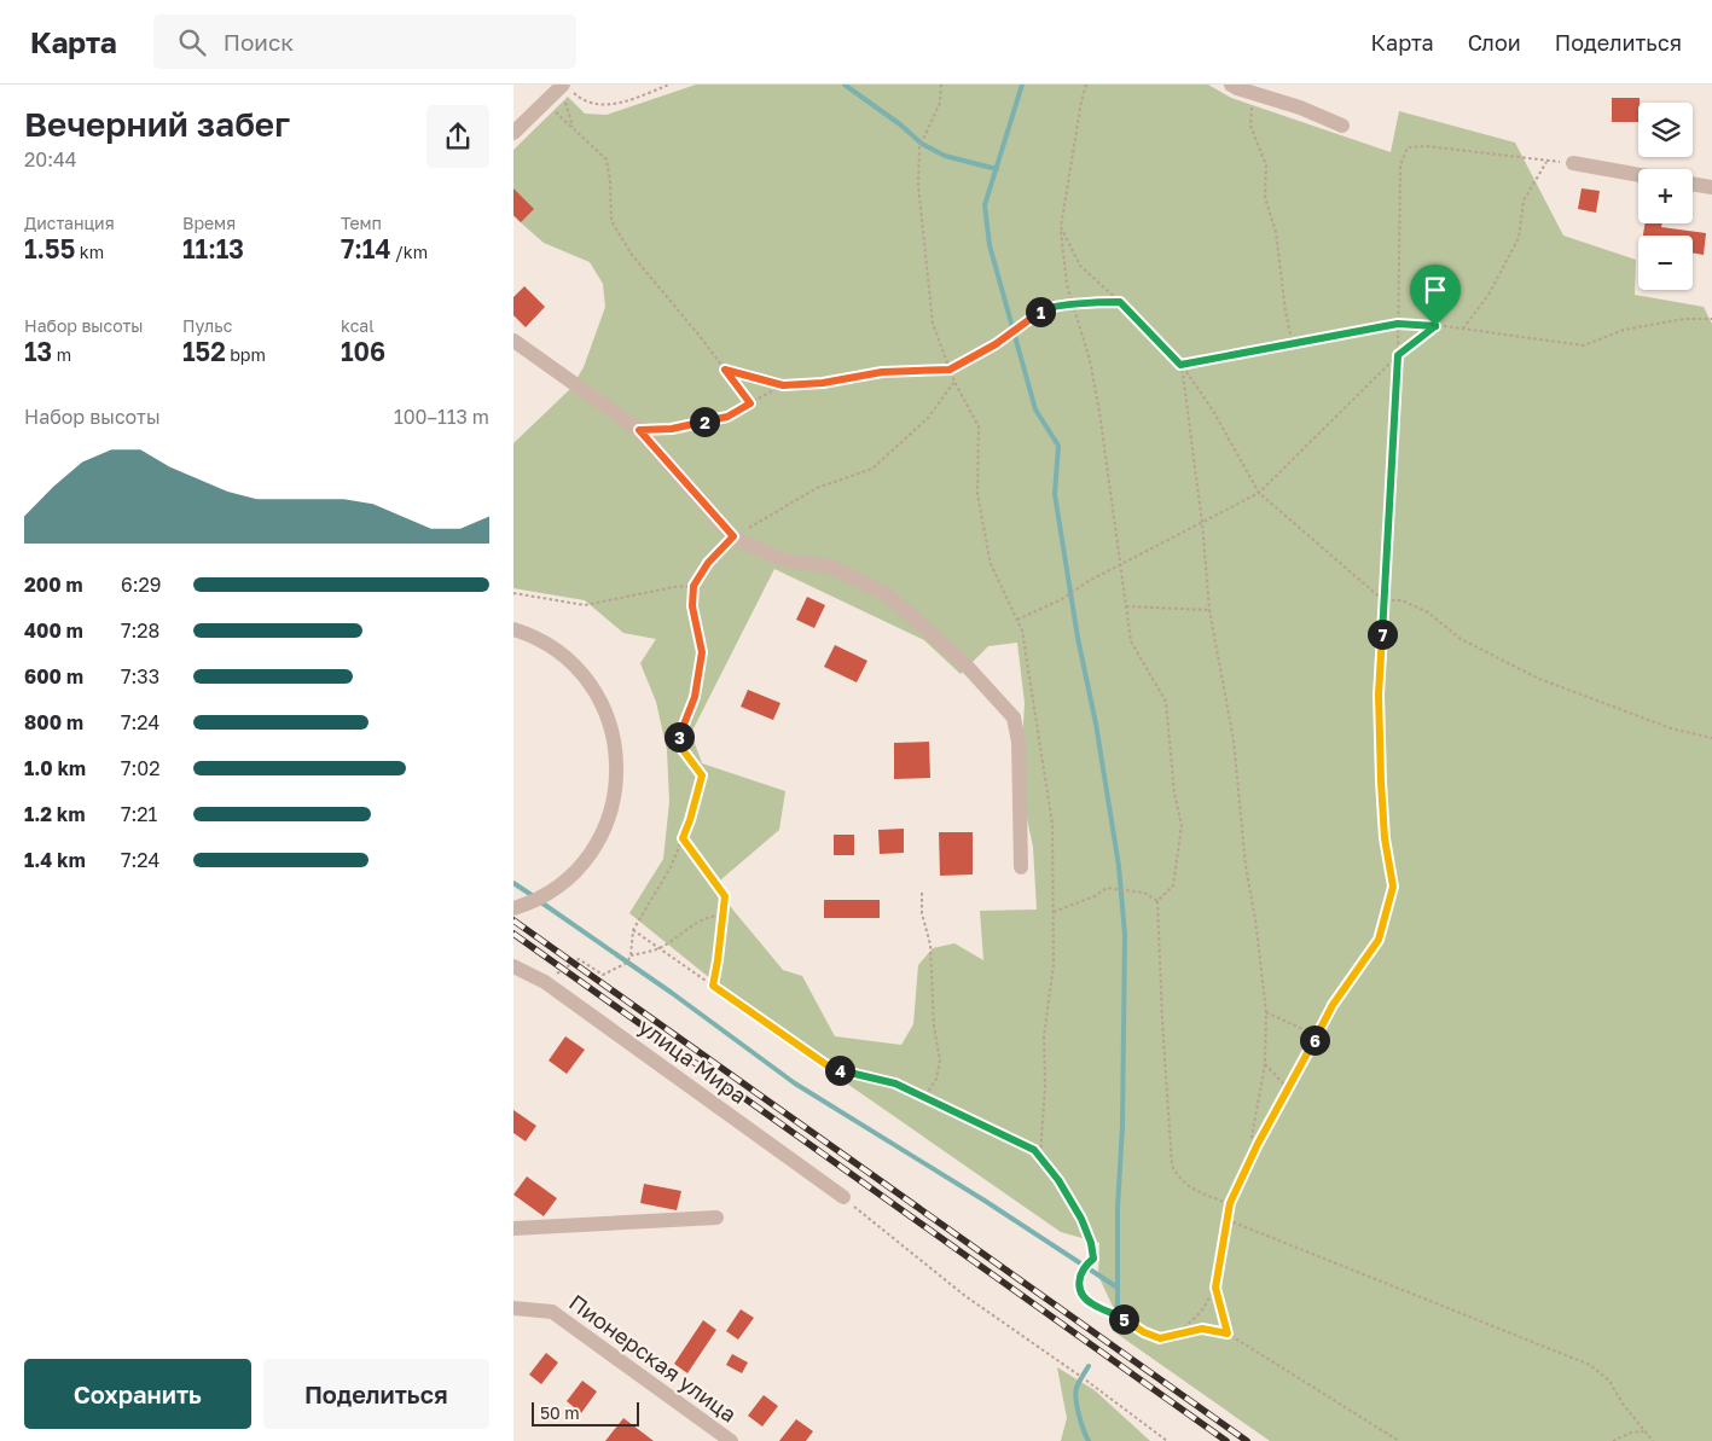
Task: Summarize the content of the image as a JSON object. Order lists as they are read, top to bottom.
{
  "streets": {
    "street": ["улица Мира", "Пионерская улица"]
  },
  "scale_bar": "50 m",
  "page": {
    "header": "Карта",
    "search": "Поиск",
    "nav": ["Карта", "Слои", "Поделиться"],
    "heading": ["Вечерний забег", "20:44"],
    "map_buttons": ["+", "−"],
    "stats": [
      ["Дистанция", "1.55 km"],
      ["Время", "11:13"],
      ["Темп", "7:14 /km"],
      ["Набор высоты", "13 m"],
      ["Пульс", "152 bpm"],
      ["kcal", "106"]
    ],
    "pins": [
      "1",
      "2",
      "7",
      "3",
      "6",
      "4",
      "5"
    ],
    "chart": ["Набор высоты", "100–113 m"],
    "list": [
      {
        "name": "200 m",
        "note": "6:29"
      },
      {
        "name": "400 m",
        "note": "7:28"
      },
      {
        "name": "600 m",
        "note": "7:33"
      },
      {
        "name": "800 m",
        "note": "7:24"
      },
      {
        "name": "1.0 km",
        "note": "7:02"
      },
      {
        "name": "1.2 km",
        "note": "7:21"
      },
      {
        "name": "1.4 km",
        "note": "7:24"
      }
    ],
    "buttons": ["Сохранить", "Поделиться"],
    "scale": "50 m"
  }
}
